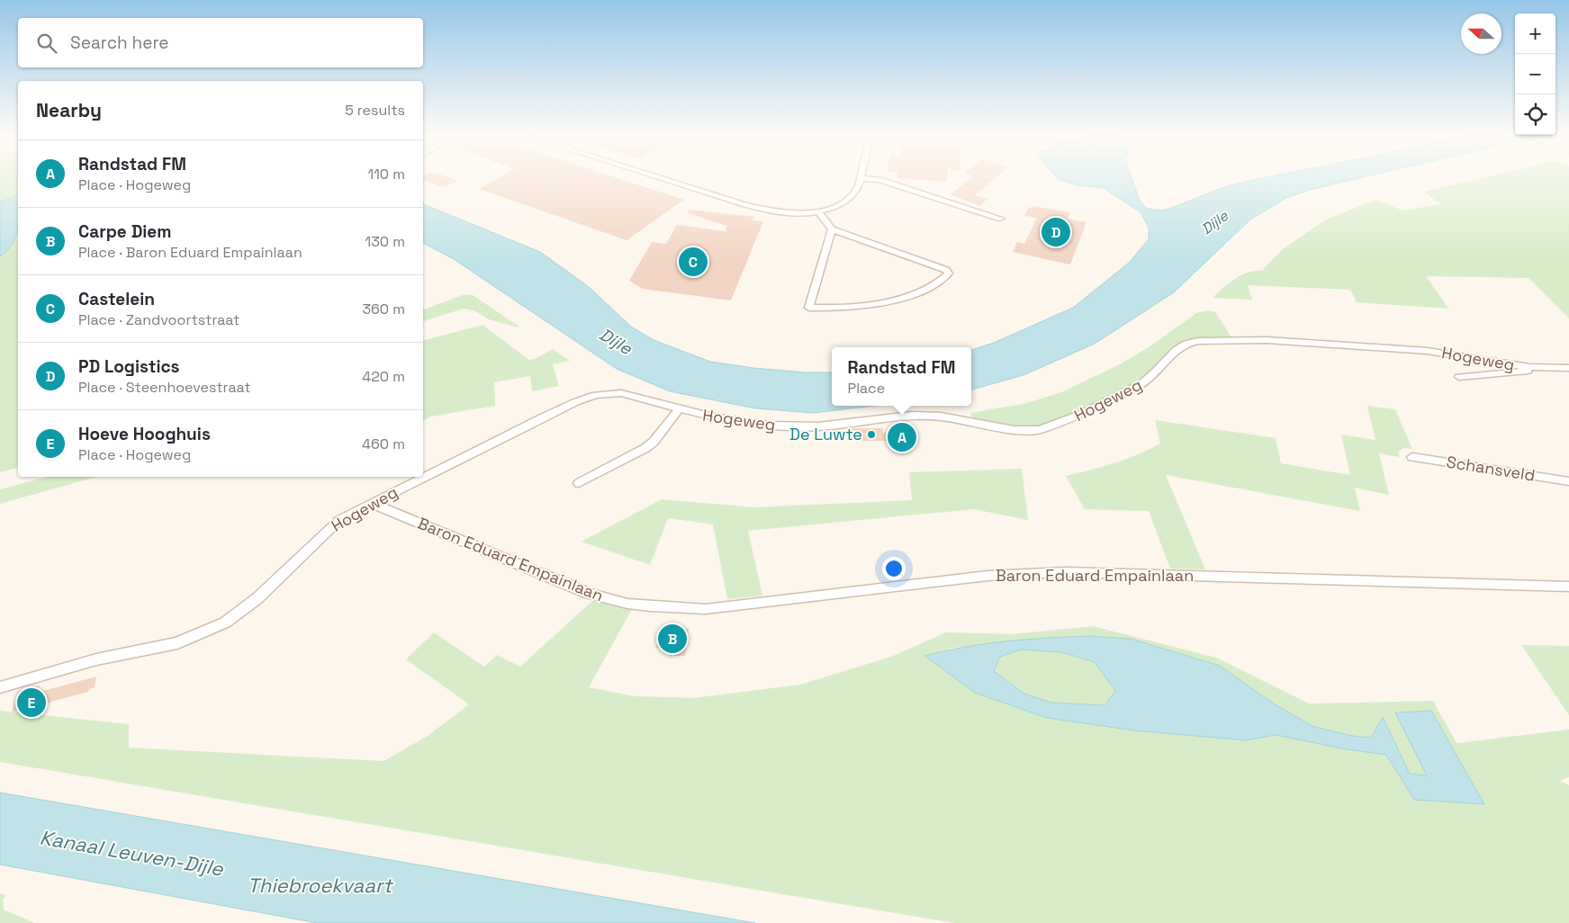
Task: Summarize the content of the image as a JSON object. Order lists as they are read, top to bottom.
{
  "streets": {
    "street": ["Hogeweg", "Schansveld", "Baron Eduard Empainlaan"]
  },
  "crossings": [
    ["Hogeweg", "Baron Eduard Empainlaan"]
  ],
  "water": ["Dijle", "Kanaal Leuven-Dijle", "Thiebroekvaart"],
  "places": ["De Luwte"],
  "north": "left",
  "page": {
    "map_buttons": ["+", "−"],
    "search": "Search here",
    "heading": ["Nearby", "5 results"],
    "list": [
      {
        "mark": "A",
        "name": "Randstad FM",
        "note": "Place · Hogeweg",
        "value": "110 m"
      },
      {
        "mark": "B",
        "name": "Carpe Diem",
        "note": "Place · Baron Eduard Empainlaan",
        "value": "130 m"
      },
      {
        "mark": "C",
        "name": "Castelein",
        "note": "Place · Zandvoortstraat",
        "value": "360 m"
      },
      {
        "mark": "D",
        "name": "PD Logistics",
        "note": "Place · Steenhoevestraat",
        "value": "420 m"
      },
      {
        "mark": "E",
        "name": "Hoeve Hooghuis",
        "note": "Place · Hogeweg",
        "value": "460 m"
      }
    ],
    "pins": [
      "D",
      "C",
      "A",
      "B",
      "E"
    ],
    "popup": ["Randstad FM", "Place"]
  }
}
